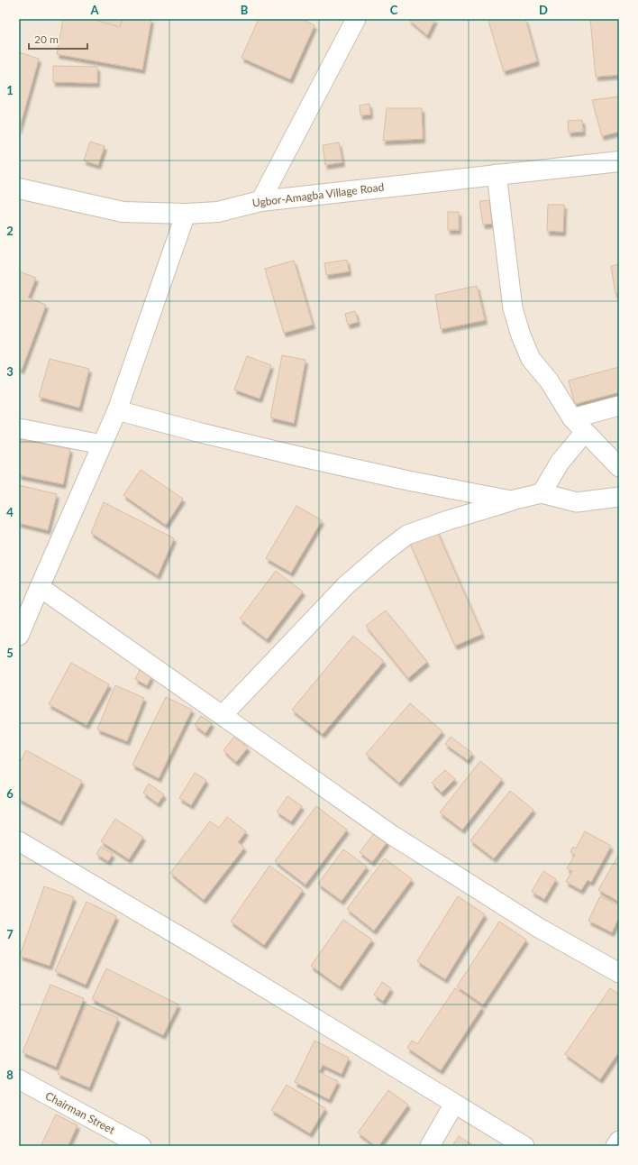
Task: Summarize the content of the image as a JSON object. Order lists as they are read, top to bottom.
{
  "streets": {
    "street": ["Ugbor-Amagba Village Road", "Chairman Street"]
  },
  "scale_bar": "20 m",
  "grid": {
    "columns": [
      "A",
      "B",
      "C",
      "D"
    ],
    "rows": [
      "1",
      "2",
      "3",
      "4",
      "5",
      "6",
      "7",
      "8"
    ]
  }
}
